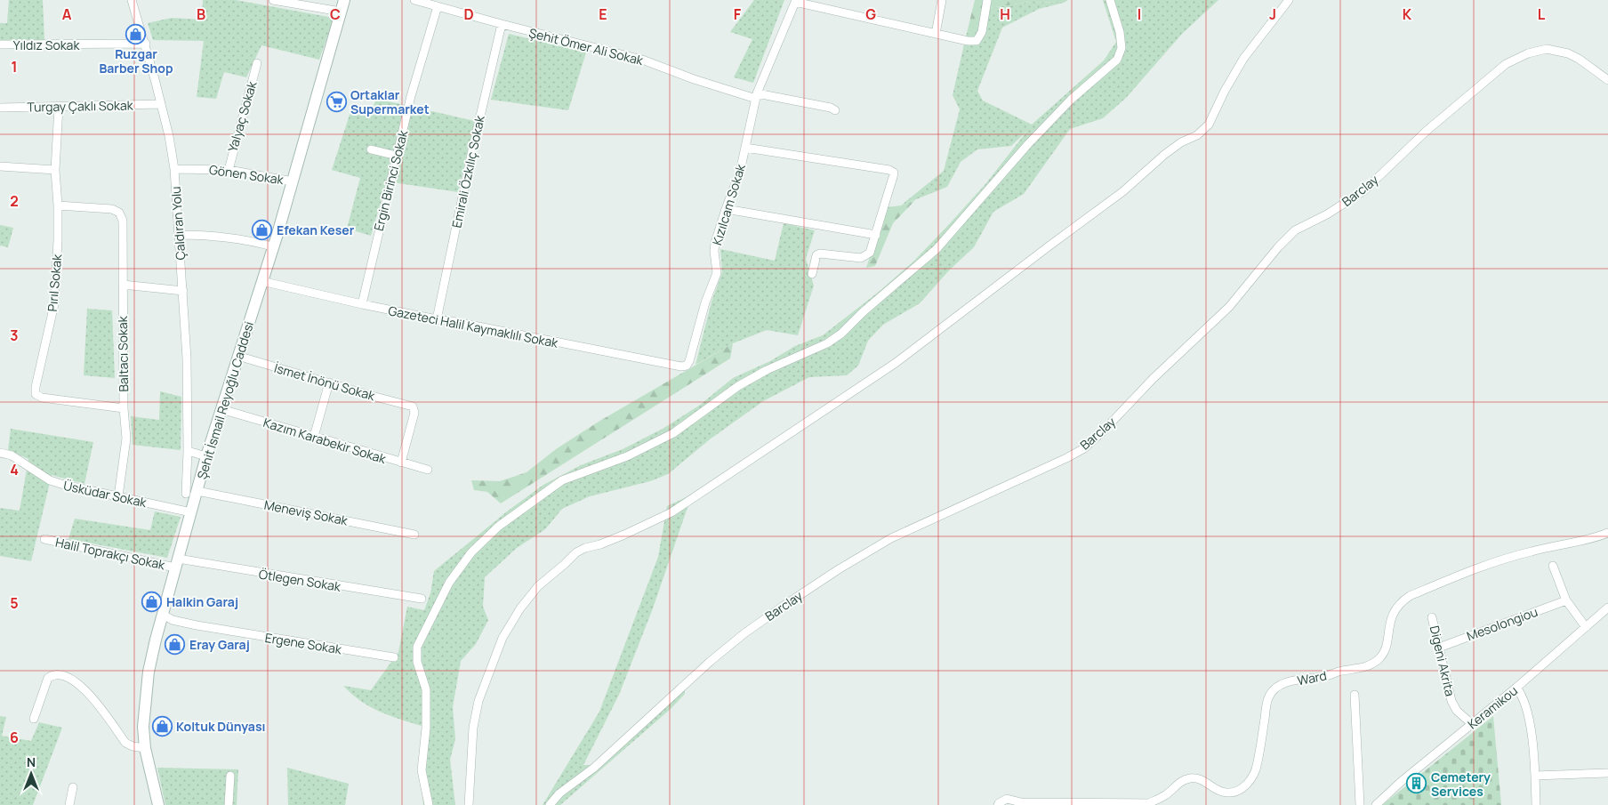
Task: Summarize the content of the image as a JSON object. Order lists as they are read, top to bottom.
{
  "streets": {
    "street": [
      "Yıldız Sokak",
      "Şehit Ömer Ali Sokak",
      "Turgay Çaklı Sokak",
      "Yalyaç Sokak",
      "Emirali Özkılıç Sokak",
      "Gönen Sokak",
      "Ergin Birinci Sokak",
      "Barclay",
      "Kızılcam Sokak",
      "Çaldıran Yolu",
      "Pırıl Sokak",
      "Gazeteci Halil Kaymaklılı Sokak",
      "Baltacı Sokak",
      "İsmet İnönü Sokak",
      "Şehit İsmail Reyoğlu Caddesi",
      "Kazım Karabekir Sokak",
      "Üsküdar Sokak",
      "Meneviş Sokak",
      "Halil Toprakçı Sokak",
      "Ötlegen Sokak",
      "Mesolongiou",
      "Ergene Sokak",
      "Digeni Akrita",
      "Ward",
      "Keramikou"
    ]
  },
  "crossings": [
    ["Yıldız Sokak", "Çaldıran Yolu"],
    ["Şehit Ömer Ali Sokak", "Emirali Özkılıç Sokak"],
    ["Şehit Ömer Ali Sokak", "Ergin Birinci Sokak"],
    ["Şehit Ömer Ali Sokak", "Kızılcam Sokak"],
    ["Turgay Çaklı Sokak", "Çaldıran Yolu"],
    ["Turgay Çaklı Sokak", "Pırıl Sokak"],
    ["Yalyaç Sokak", "Gönen Sokak"],
    ["Emirali Özkılıç Sokak", "Gazeteci Halil Kaymaklılı Sokak"],
    ["Gönen Sokak", "Çaldıran Yolu"],
    ["Gönen Sokak", "Şehit İsmail Reyoğlu Caddesi"],
    ["Ergin Birinci Sokak", "Gazeteci Halil Kaymaklılı Sokak"],
    ["Kızılcam Sokak", "Gazeteci Halil Kaymaklılı Sokak"],
    ["Pırıl Sokak", "Baltacı Sokak"],
    ["Gazeteci Halil Kaymaklılı Sokak", "Şehit İsmail Reyoğlu Caddesi"],
    ["Baltacı Sokak", "Üsküdar Sokak"],
    ["İsmet İnönü Sokak", "Şehit İsmail Reyoğlu Caddesi"],
    ["İsmet İnönü Sokak", "Kazım Karabekir Sokak"],
    ["Şehit İsmail Reyoğlu Caddesi", "Kazım Karabekir Sokak"],
    ["Şehit İsmail Reyoğlu Caddesi", "Üsküdar Sokak"],
    ["Şehit İsmail Reyoğlu Caddesi", "Meneviş Sokak"],
    ["Şehit İsmail Reyoğlu Caddesi", "Halil Toprakçı Sokak"],
    ["Şehit İsmail Reyoğlu Caddesi", "Ötlegen Sokak"],
    ["Şehit İsmail Reyoğlu Caddesi", "Ergene Sokak"],
    ["Halil Toprakçı Sokak", "Ötlegen Sokak"],
    ["Mesolongiou", "Digeni Akrita"],
    ["Digeni Akrita", "Keramikou"]
  ],
  "places": {
    "shop": [
      "Ruzgar Barber Shop",
      "Efekan Keser",
      "Halkin Garaj",
      "Eray Garaj",
      "Koltuk Dünyası"
    ],
    "supermarket": ["Ortaklar Supermarket"],
    "building": ["Cemetery Services"]
  },
  "north": "top",
  "grid": {
    "columns": [
      "A",
      "B",
      "C",
      "D",
      "E",
      "F",
      "G",
      "H",
      "I",
      "J",
      "K",
      "L"
    ],
    "rows": [
      "1",
      "2",
      "3",
      "4",
      "5",
      "6"
    ]
  }
}
